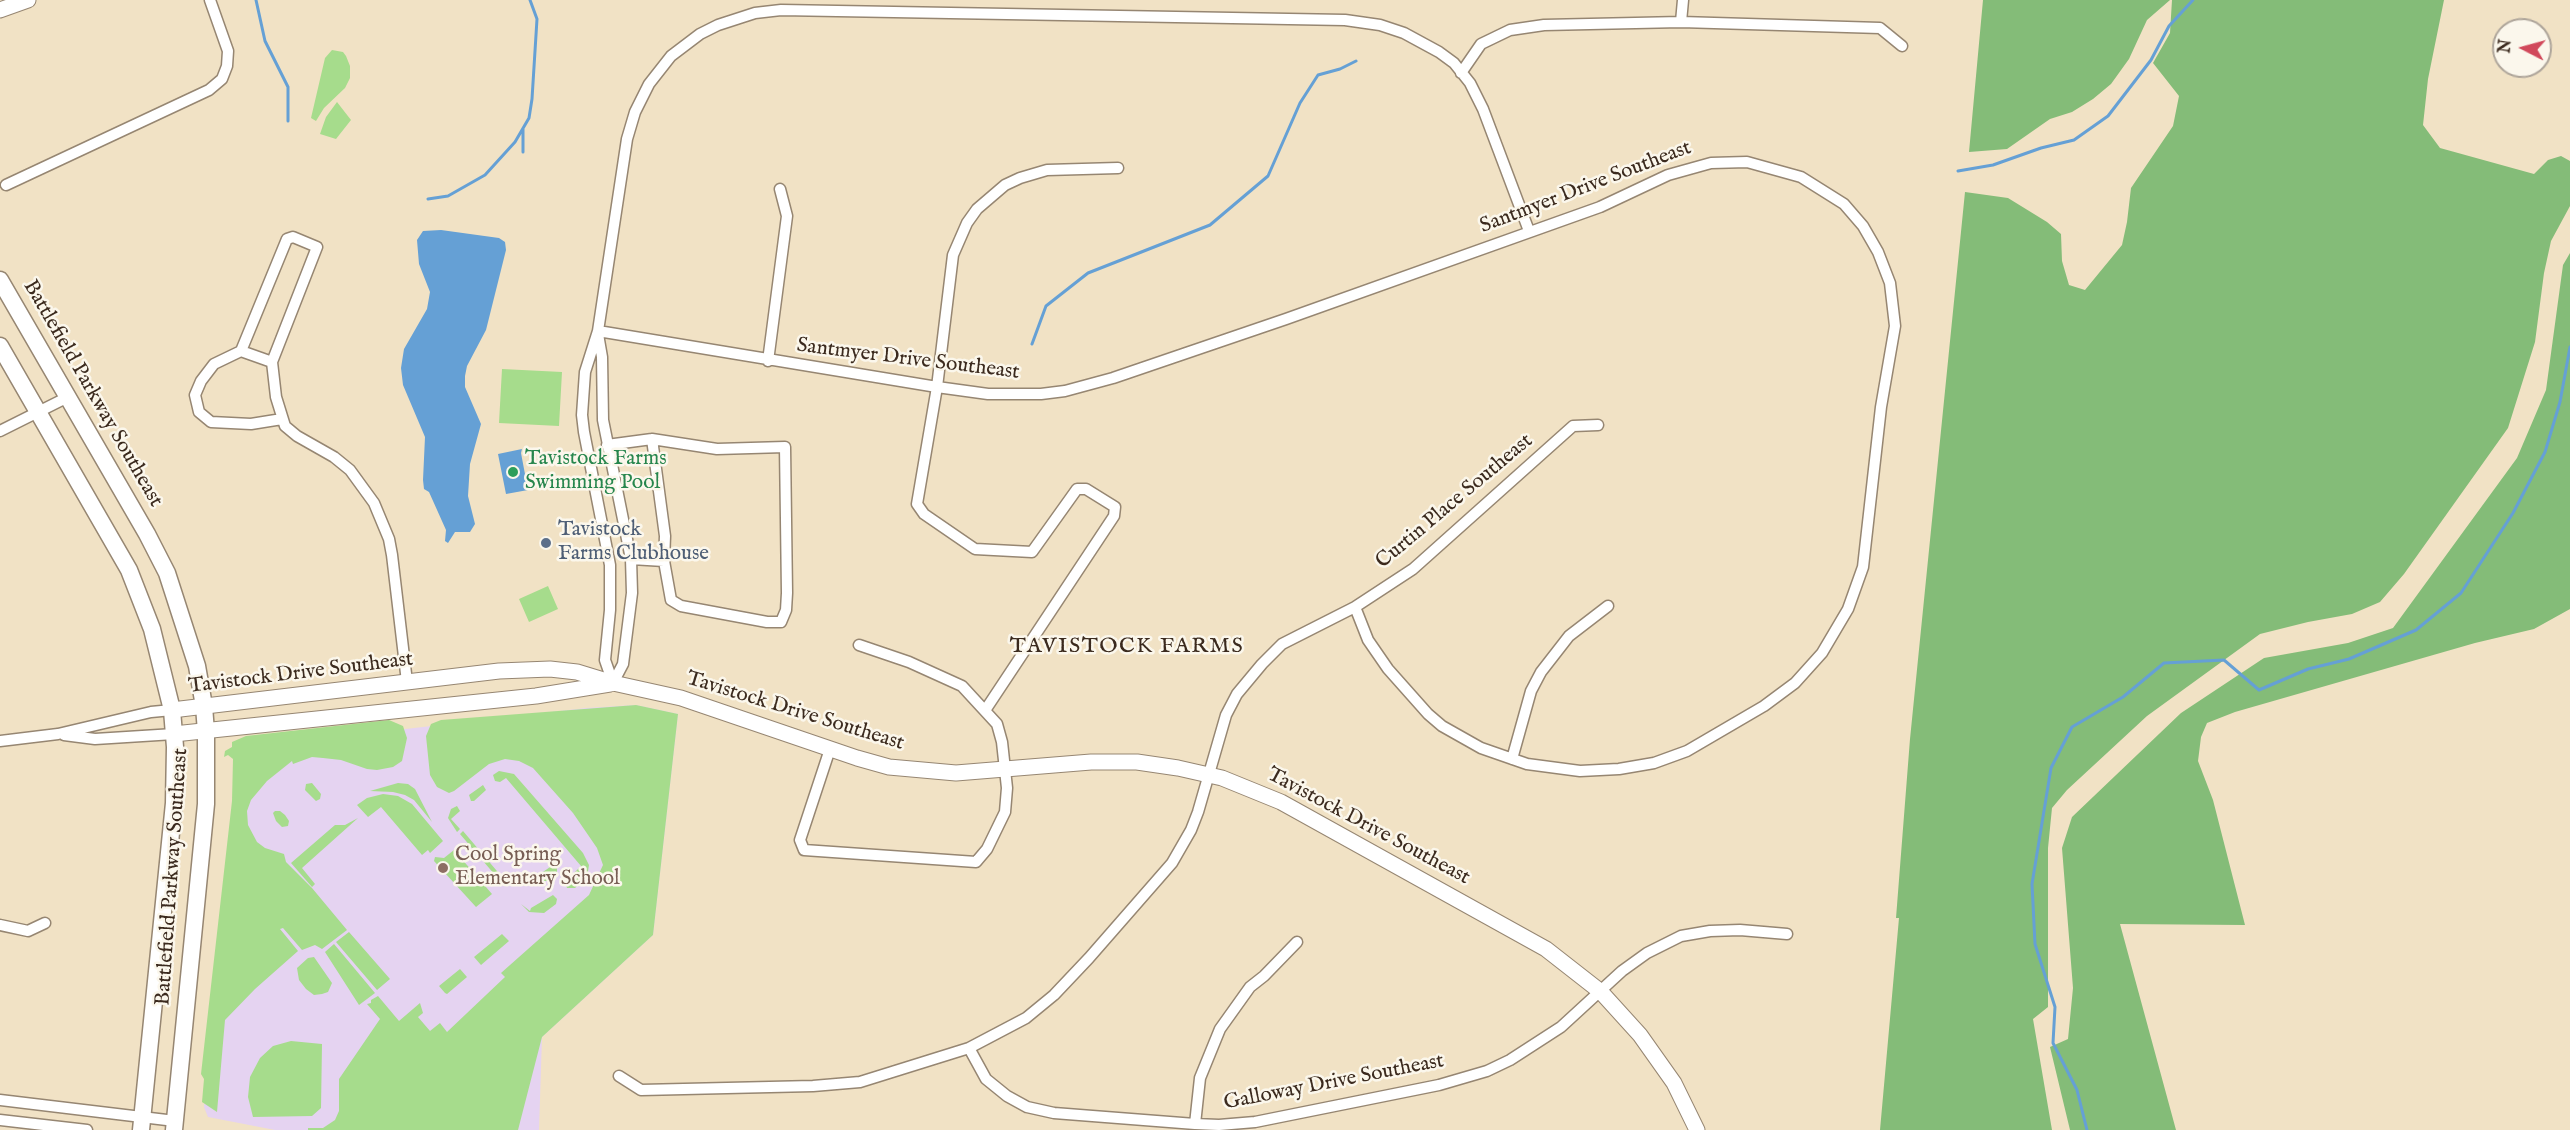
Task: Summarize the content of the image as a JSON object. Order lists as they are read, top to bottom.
{
  "streets": {
    "main road": ["Battlefield Parkway Southeast"],
    "street": [
      "Santmyer Drive Southeast",
      "Curtin Place Southeast",
      "Tavistock Drive Southeast",
      "Galloway Drive Southeast"
    ]
  },
  "crossings": [
    ["Santmyer Drive Southeast", "Curtin Place Southeast"],
    ["Battlefield Parkway Southeast", "Tavistock Drive Southeast"],
    ["Curtin Place Southeast", "Tavistock Drive Southeast"],
    ["Curtin Place Southeast", "Galloway Drive Southeast"],
    ["Tavistock Drive Southeast", "Galloway Drive Southeast"]
  ],
  "districts": ["TAVISTOCK FARMS"],
  "places": ["Tavistock Farms Swimming Pool", "Tavistock Farms Clubhouse", "Cool Spring Elementary School"],
  "north": "left"
}
